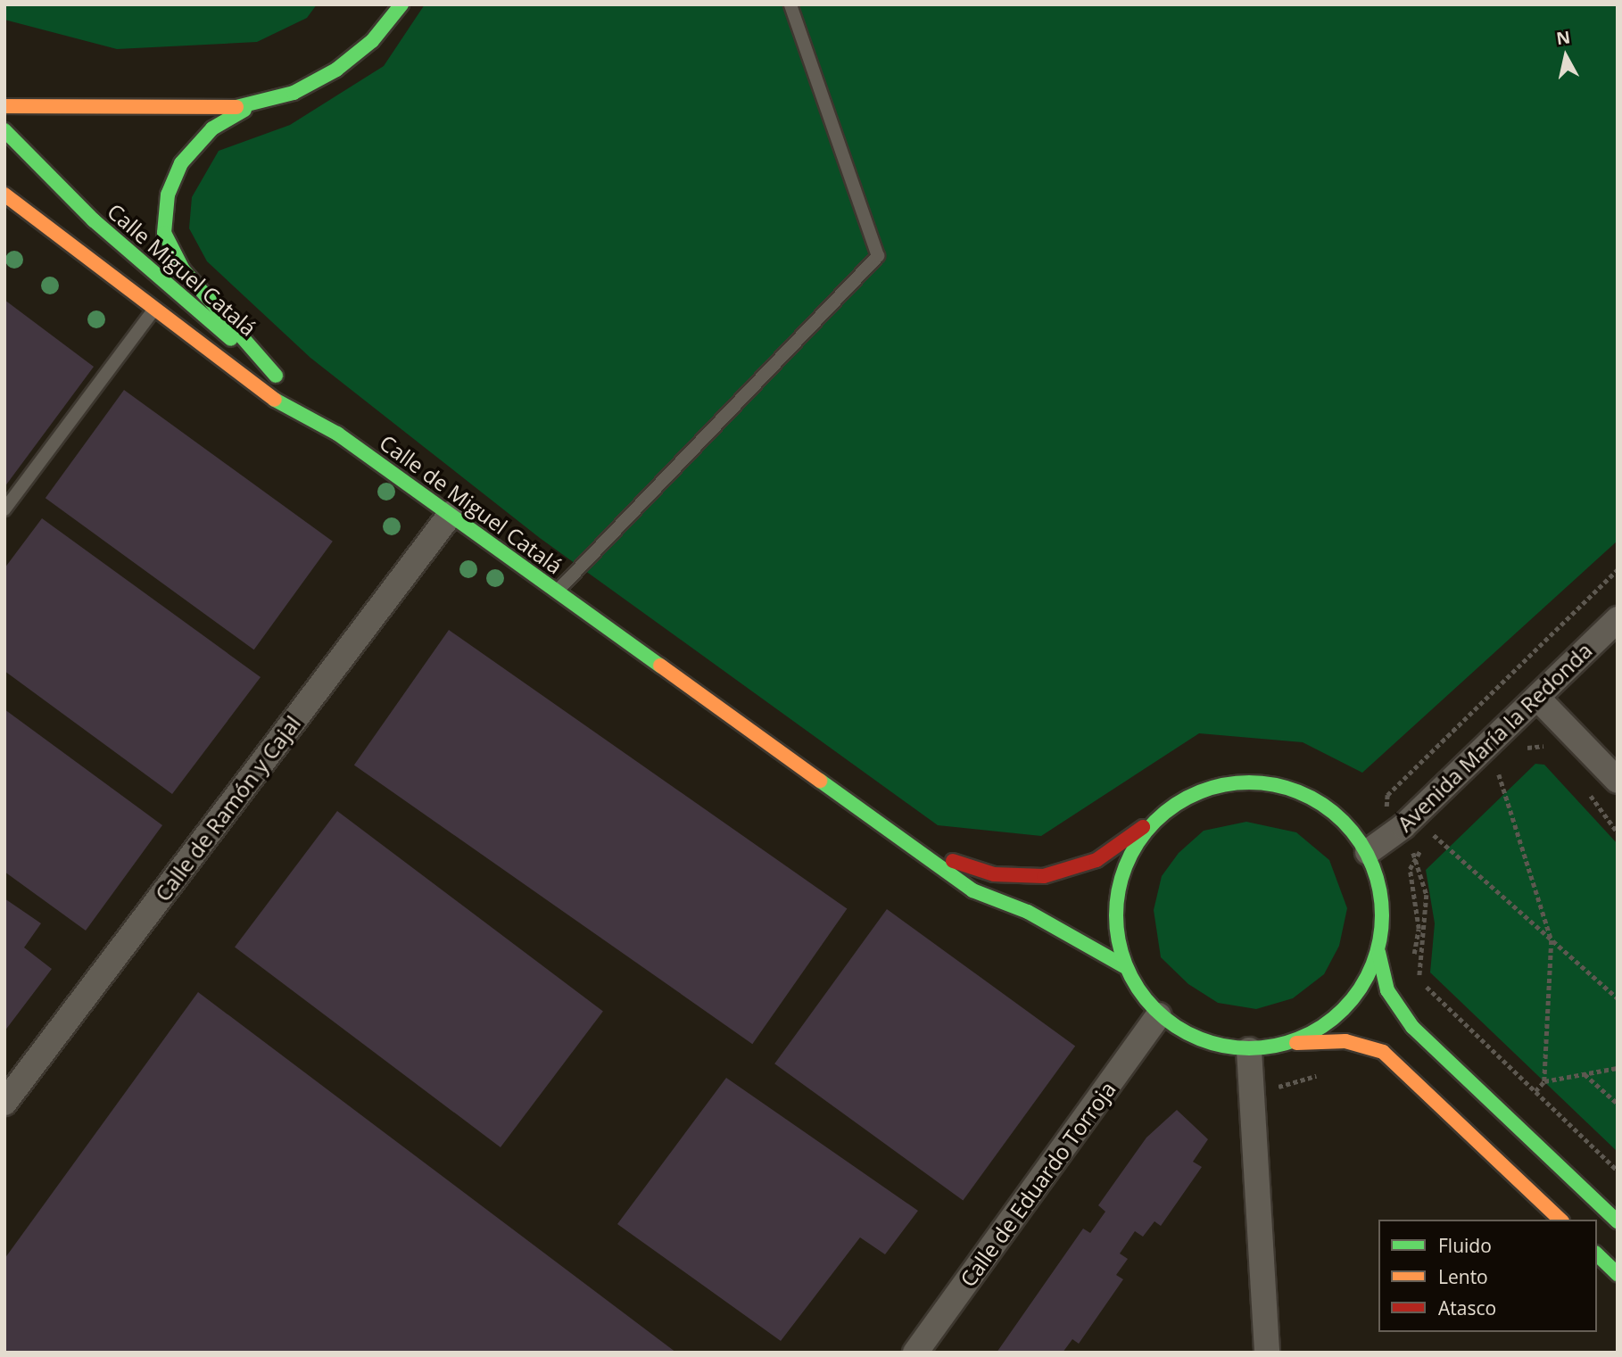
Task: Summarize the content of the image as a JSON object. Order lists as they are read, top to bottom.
{
  "streets": {
    "main road": ["Calle Miguel Catalá", "Calle de Miguel Catalá"],
    "street": ["Avenida María la Redonda", "Calle de Ramón y Cajal", "Calle de Eduardo Torroja"]
  },
  "crossings": [
    ["Calle Miguel Catalá", "Calle de Miguel Catalá"],
    ["Calle de Miguel Catalá", "Calle de Ramón y Cajal"]
  ],
  "legend": ["Fluido", "Lento", "Atasco"],
  "north": "top"
}
